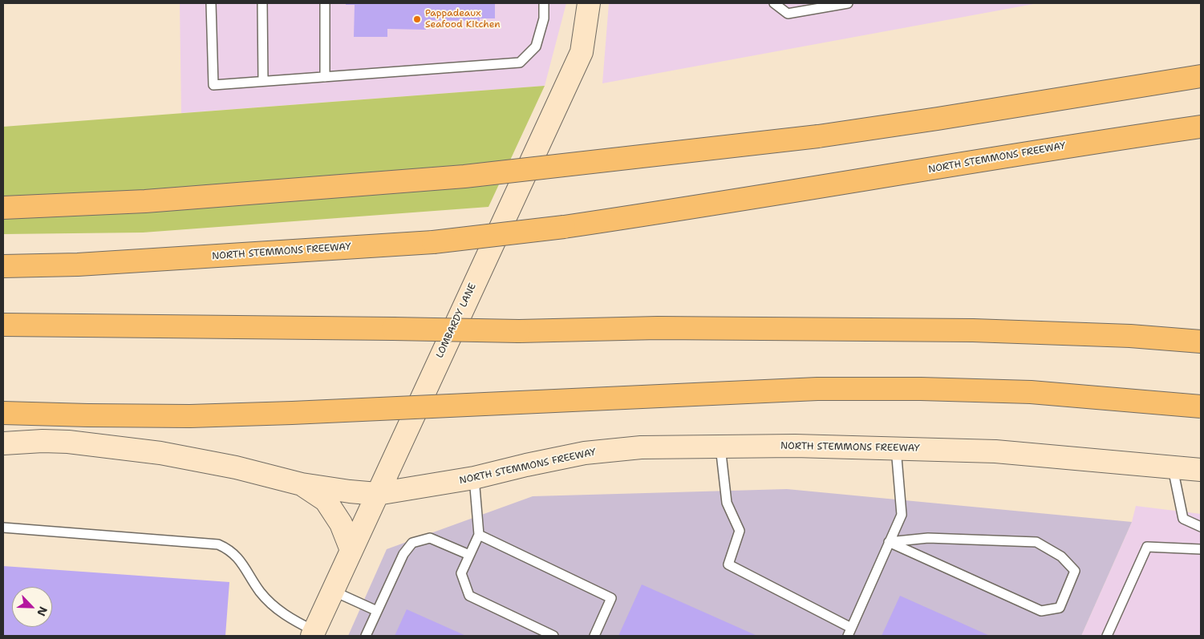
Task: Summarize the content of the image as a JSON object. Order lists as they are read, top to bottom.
{
  "streets": {
    "highway": ["NORTH STEMMONS FREEWAY"],
    "main road": ["LOMBARDY LANE"]
  },
  "crossings": [
    ["NORTH STEMMONS FREEWAY", "LOMBARDY LANE"]
  ],
  "places": ["Pappadeaux Seafood Kitchen"],
  "north": "bottom right"
}
